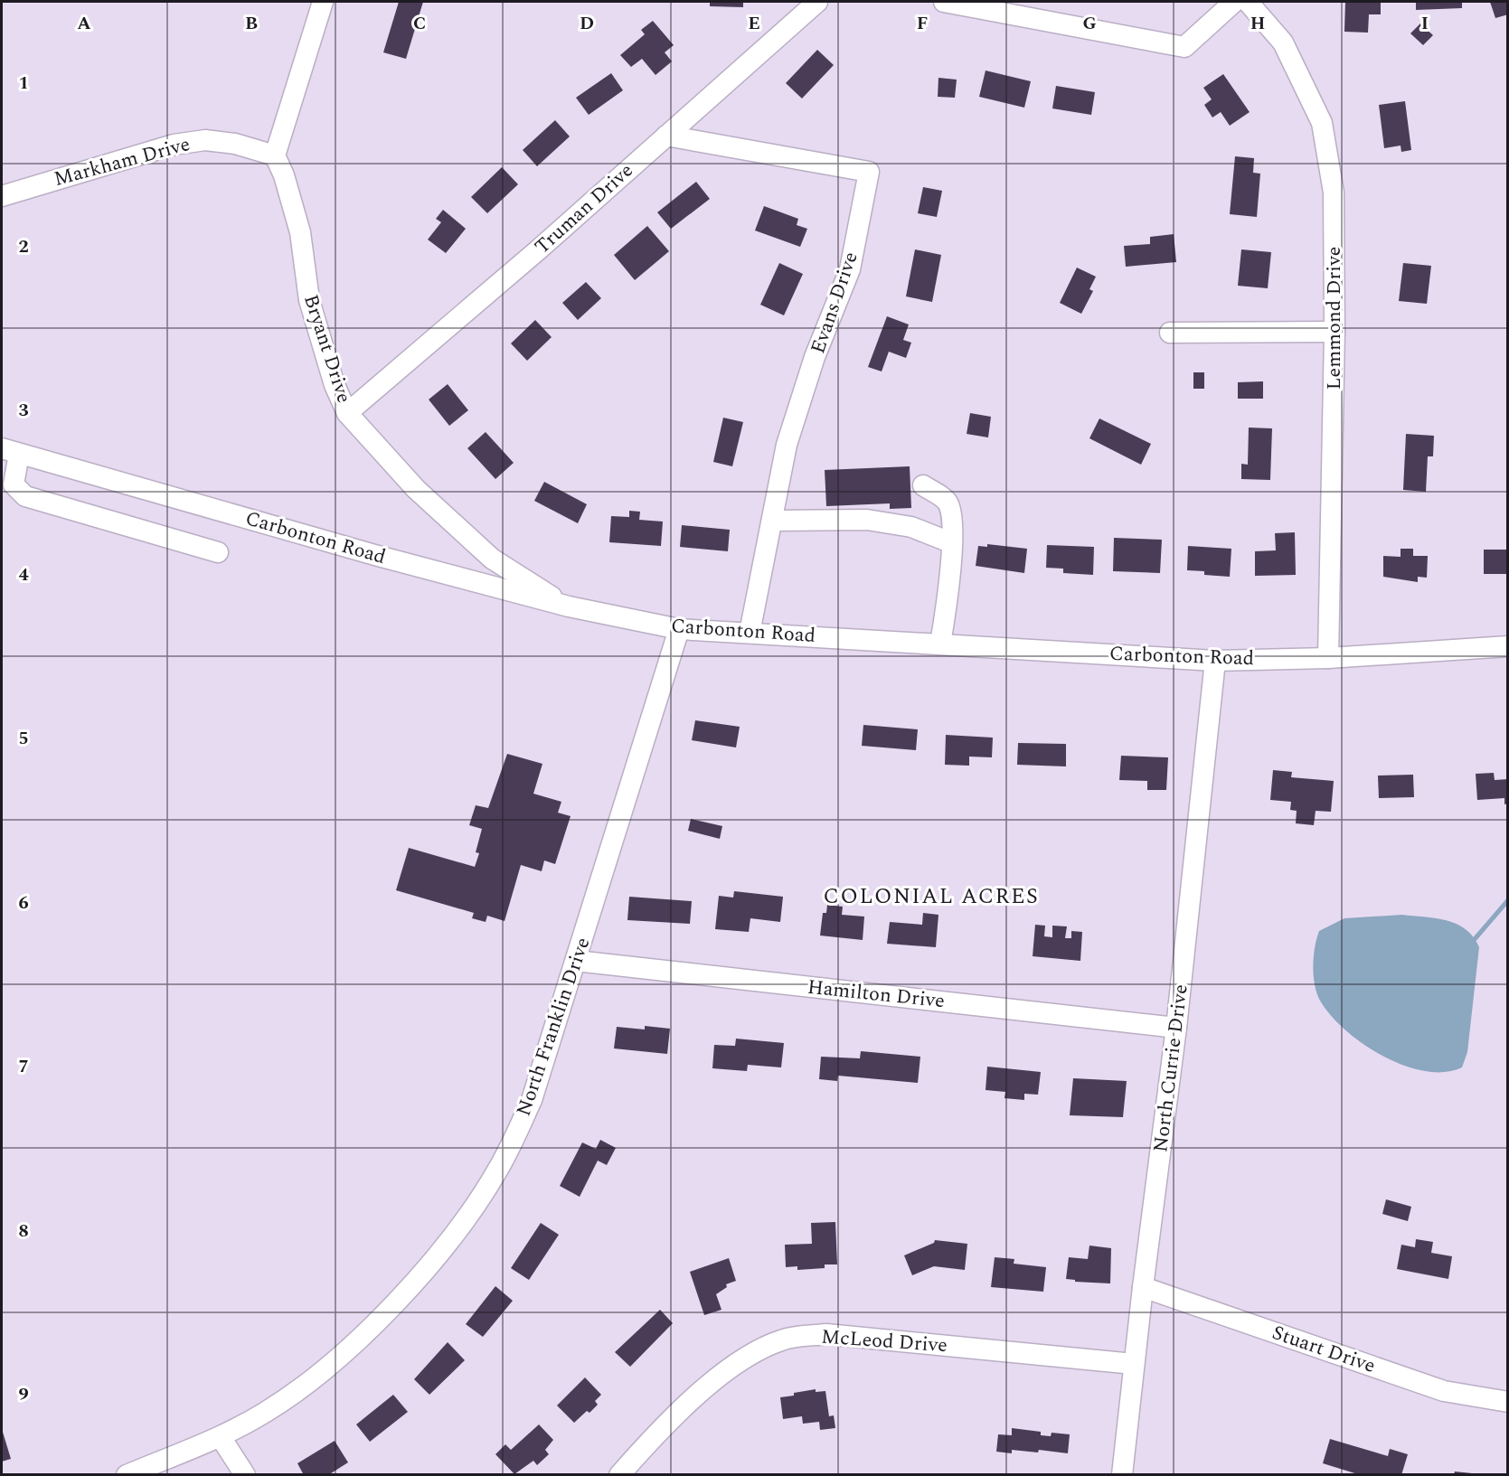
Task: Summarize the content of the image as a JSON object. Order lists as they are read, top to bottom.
{
  "streets": {
    "street": [
      "Markham Drive",
      "Truman Drive",
      "Evans Drive",
      "Lemmond Drive",
      "Bryant Drive",
      "Carbonton Road",
      "Hamilton Drive",
      "North Franklin Drive",
      "North Currie Drive",
      "McLeod Drive",
      "Stuart Drive"
    ]
  },
  "crossings": [
    ["Markham Drive", "Bryant Drive"],
    ["Truman Drive", "Evans Drive"],
    ["Truman Drive", "Bryant Drive"],
    ["Evans Drive", "Carbonton Road"],
    ["Lemmond Drive", "Carbonton Road"],
    ["Bryant Drive", "Carbonton Road"],
    ["Carbonton Road", "North Franklin Drive"],
    ["Carbonton Road", "North Currie Drive"],
    ["Hamilton Drive", "North Franklin Drive"],
    ["Hamilton Drive", "North Currie Drive"],
    ["North Currie Drive", "McLeod Drive"],
    ["North Currie Drive", "Stuart Drive"]
  ],
  "districts": ["COLONIAL ACRES"],
  "grid": {
    "columns": [
      "A",
      "B",
      "C",
      "D",
      "E",
      "F",
      "G",
      "H",
      "I"
    ],
    "rows": [
      "1",
      "2",
      "3",
      "4",
      "5",
      "6",
      "7",
      "8",
      "9"
    ]
  }
}
